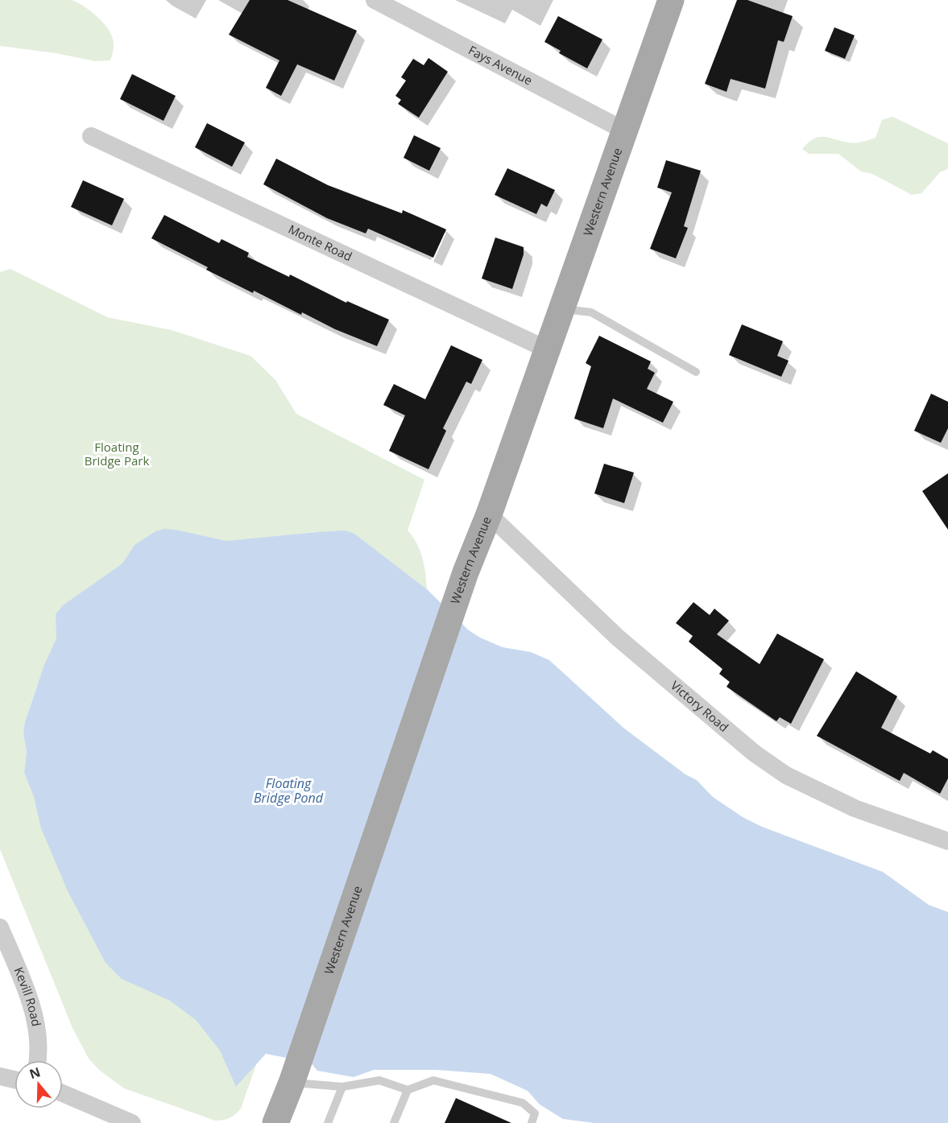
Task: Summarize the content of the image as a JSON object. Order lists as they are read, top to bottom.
{
  "streets": {
    "main road": ["Western Avenue"],
    "street": [
      "Fays Avenue",
      "Monte Road",
      "Victory Road",
      "Kevill Road"
    ]
  },
  "crossings": [
    ["Fays Avenue", "Western Avenue"],
    ["Western Avenue", "Monte Road"],
    ["Western Avenue", "Victory Road"]
  ],
  "water": ["Floating Bridge Pond"],
  "parks": ["Floating Bridge Park"],
  "north": "top"
}
